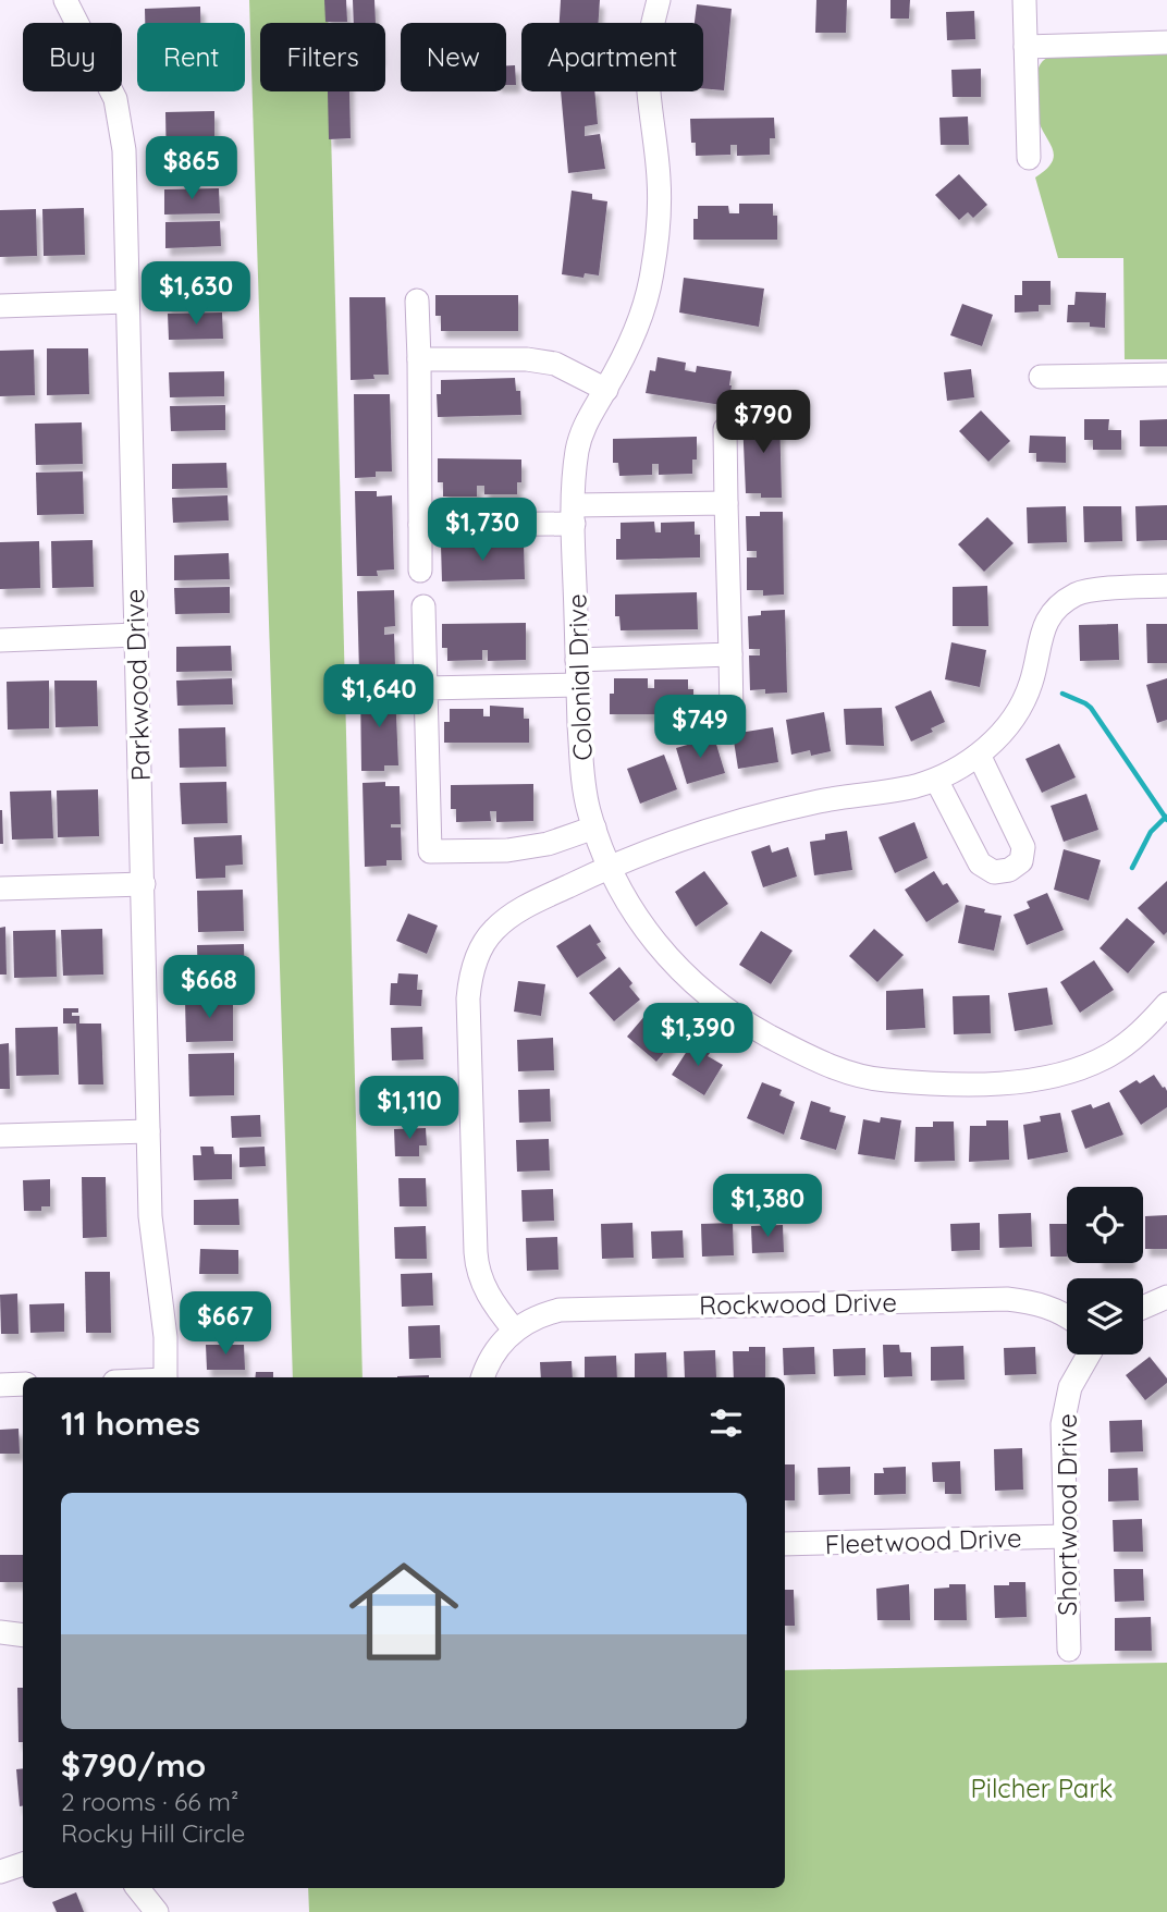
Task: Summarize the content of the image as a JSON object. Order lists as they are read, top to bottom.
{
  "streets": {
    "street": [
      "Colonial Drive",
      "Parkwood Drive",
      "Rockwood Drive",
      "Shortwood Drive",
      "Fleetwood Drive"
    ]
  },
  "crossings": [
    ["Shortwood Drive", "Fleetwood Drive"]
  ],
  "parks": ["Pilcher Park"],
  "page": {
    "chip": [
      "Buy",
      "Rent",
      "Filters",
      "New",
      "Apartment"
    ],
    "price": [
      "$865",
      "$1,630",
      "$790",
      "$1,730",
      "$1,640",
      "$749",
      "$668",
      "$1,390",
      "$1,110",
      "$1,380",
      "$667"
    ],
    "heading": "11 homes",
    "list": [
      {
        "name": "$790/mo",
        "note": "2 rooms · 66 m² · Rocky Hill Circle"
      }
    ]
  }
}
